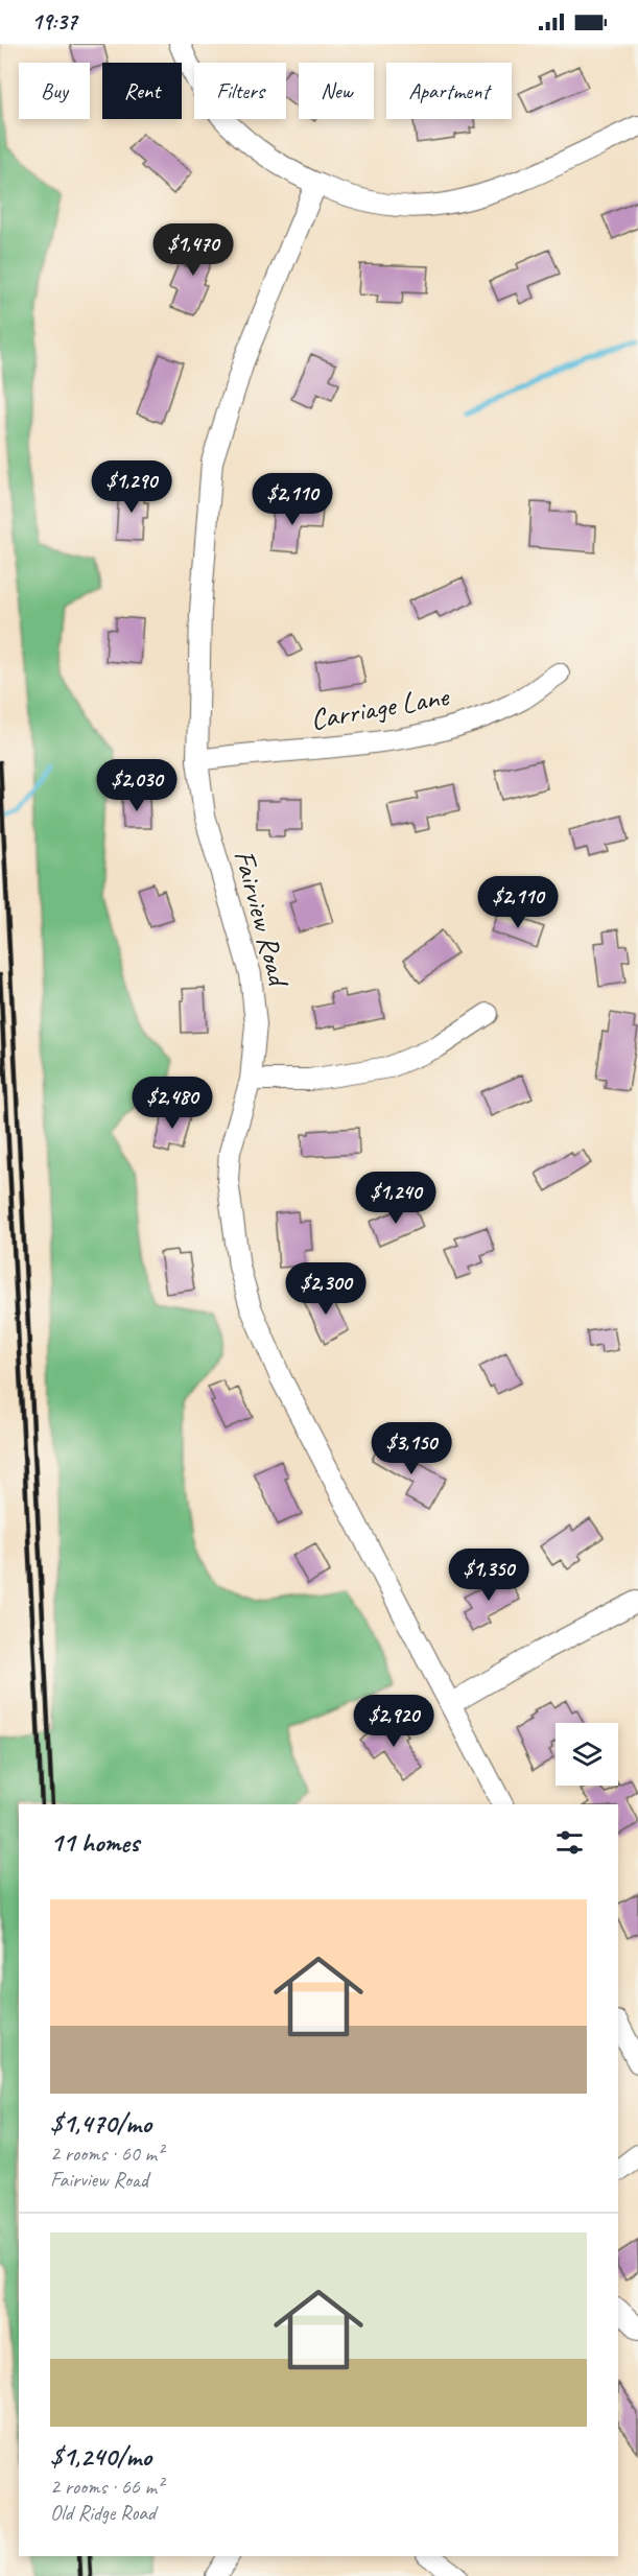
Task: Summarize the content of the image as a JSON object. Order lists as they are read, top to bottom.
{
  "streets": {
    "street": ["Carriage Lane", "Fairview Road"]
  },
  "crossings": [
    ["Carriage Lane", "Fairview Road"]
  ],
  "page": {
    "status": "19:37",
    "chip": [
      "Buy",
      "Rent",
      "Filters",
      "New",
      "Apartment"
    ],
    "price": [
      "$1,470",
      "$1,290",
      "$2,110",
      "$2,030",
      "$2,110",
      "$2,480",
      "$1,240",
      "$2,300",
      "$3,150",
      "$1,350",
      "$2,920"
    ],
    "heading": "11 homes",
    "list": [
      {
        "name": "$1,470/mo",
        "note": "2 rooms · 60 m² · Fairview Road"
      },
      {
        "name": "$1,240/mo",
        "note": "2 rooms · 66 m² · Old Ridge Road"
      }
    ]
  }
}
